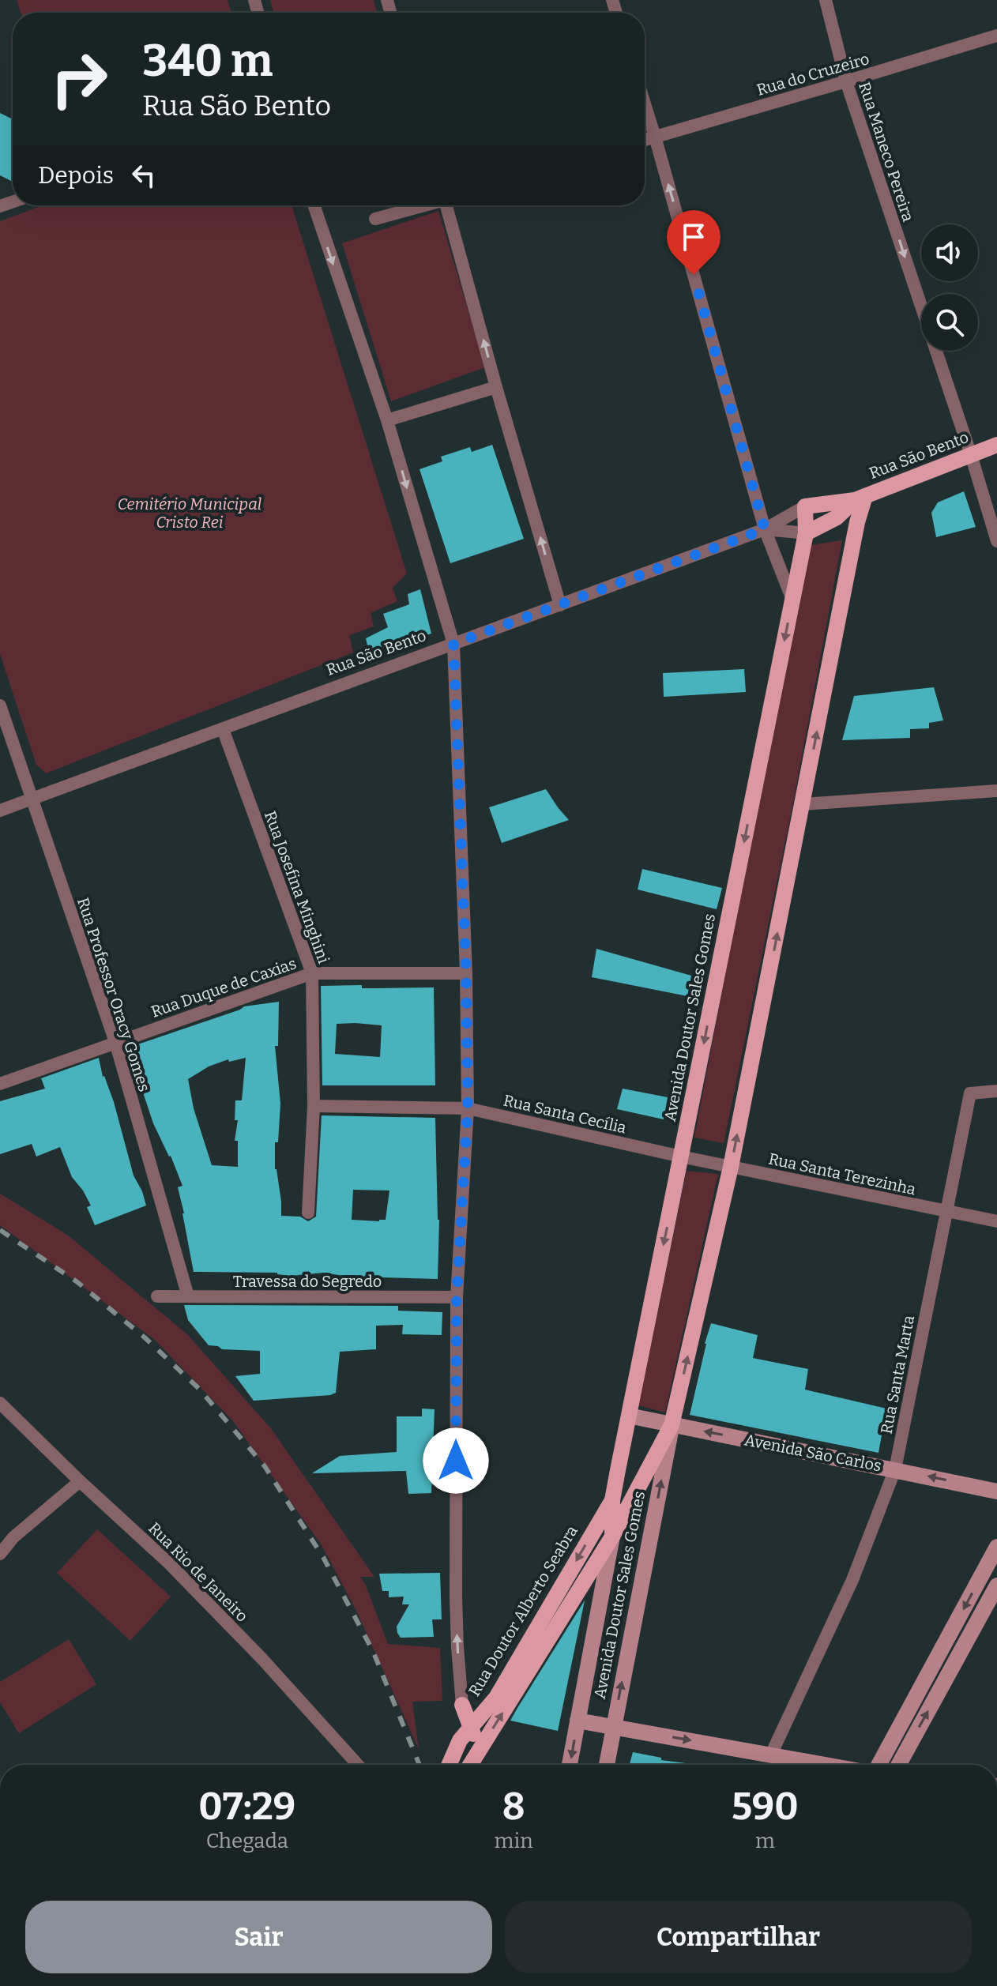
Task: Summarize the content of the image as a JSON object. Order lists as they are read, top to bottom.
{
  "streets": {
    "main road": [
      "Rua São Bento",
      "Avenida Doutor Sales Gomes",
      "Avenida São Carlos",
      "Rua Doutor Alberto Seabra"
    ],
    "street": [
      "Rua do Cruzeiro",
      "Rua Maneco Pereira",
      "Rua Josefina Minghini",
      "Rua Duque de Caxias",
      "Rua Professor Oracy Gomes",
      "Rua Santa Cecília",
      "Rua Santa Terezinha",
      "Travessa do Segredo",
      "Rua Santa Marta",
      "Rua Rio de Janeiro"
    ]
  },
  "crossings": [
    ["Rua do Cruzeiro", "Rua Maneco Pereira"],
    ["Rua Maneco Pereira", "Rua São Bento"],
    ["Rua São Bento", "Rua Josefina Minghini"],
    ["Rua São Bento", "Rua Professor Oracy Gomes"],
    ["Rua São Bento", "Avenida Doutor Sales Gomes"],
    ["Rua Josefina Minghini", "Rua Duque de Caxias"],
    ["Rua Josefina Minghini", "Rua Santa Cecília"],
    ["Rua Duque de Caxias", "Rua Professor Oracy Gomes"],
    ["Rua Professor Oracy Gomes", "Travessa do Segredo"],
    ["Avenida Doutor Sales Gomes", "Rua Santa Cecília"],
    ["Avenida Doutor Sales Gomes", "Rua Santa Terezinha"],
    ["Avenida Doutor Sales Gomes", "Avenida São Carlos"],
    ["Avenida Doutor Sales Gomes", "Rua Doutor Alberto Seabra"],
    ["Rua Santa Cecília", "Rua Santa Terezinha"],
    ["Rua Santa Terezinha", "Rua Santa Marta"],
    ["Rua Santa Marta", "Avenida São Carlos"]
  ],
  "one_way": ["Rua Maneco Pereira", "Avenida São Carlos"],
  "parks": ["Cemitério Municipal Cristo Rei"],
  "page": {
    "turn": ["340 m", "Rua São Bento"],
    "then": "Depois",
    "eta": [
      "07:29",
      "Chegada",
      "8",
      "min",
      "590",
      "m"
    ],
    "buttons": ["Sair", "Compartilhar"]
  }
}
